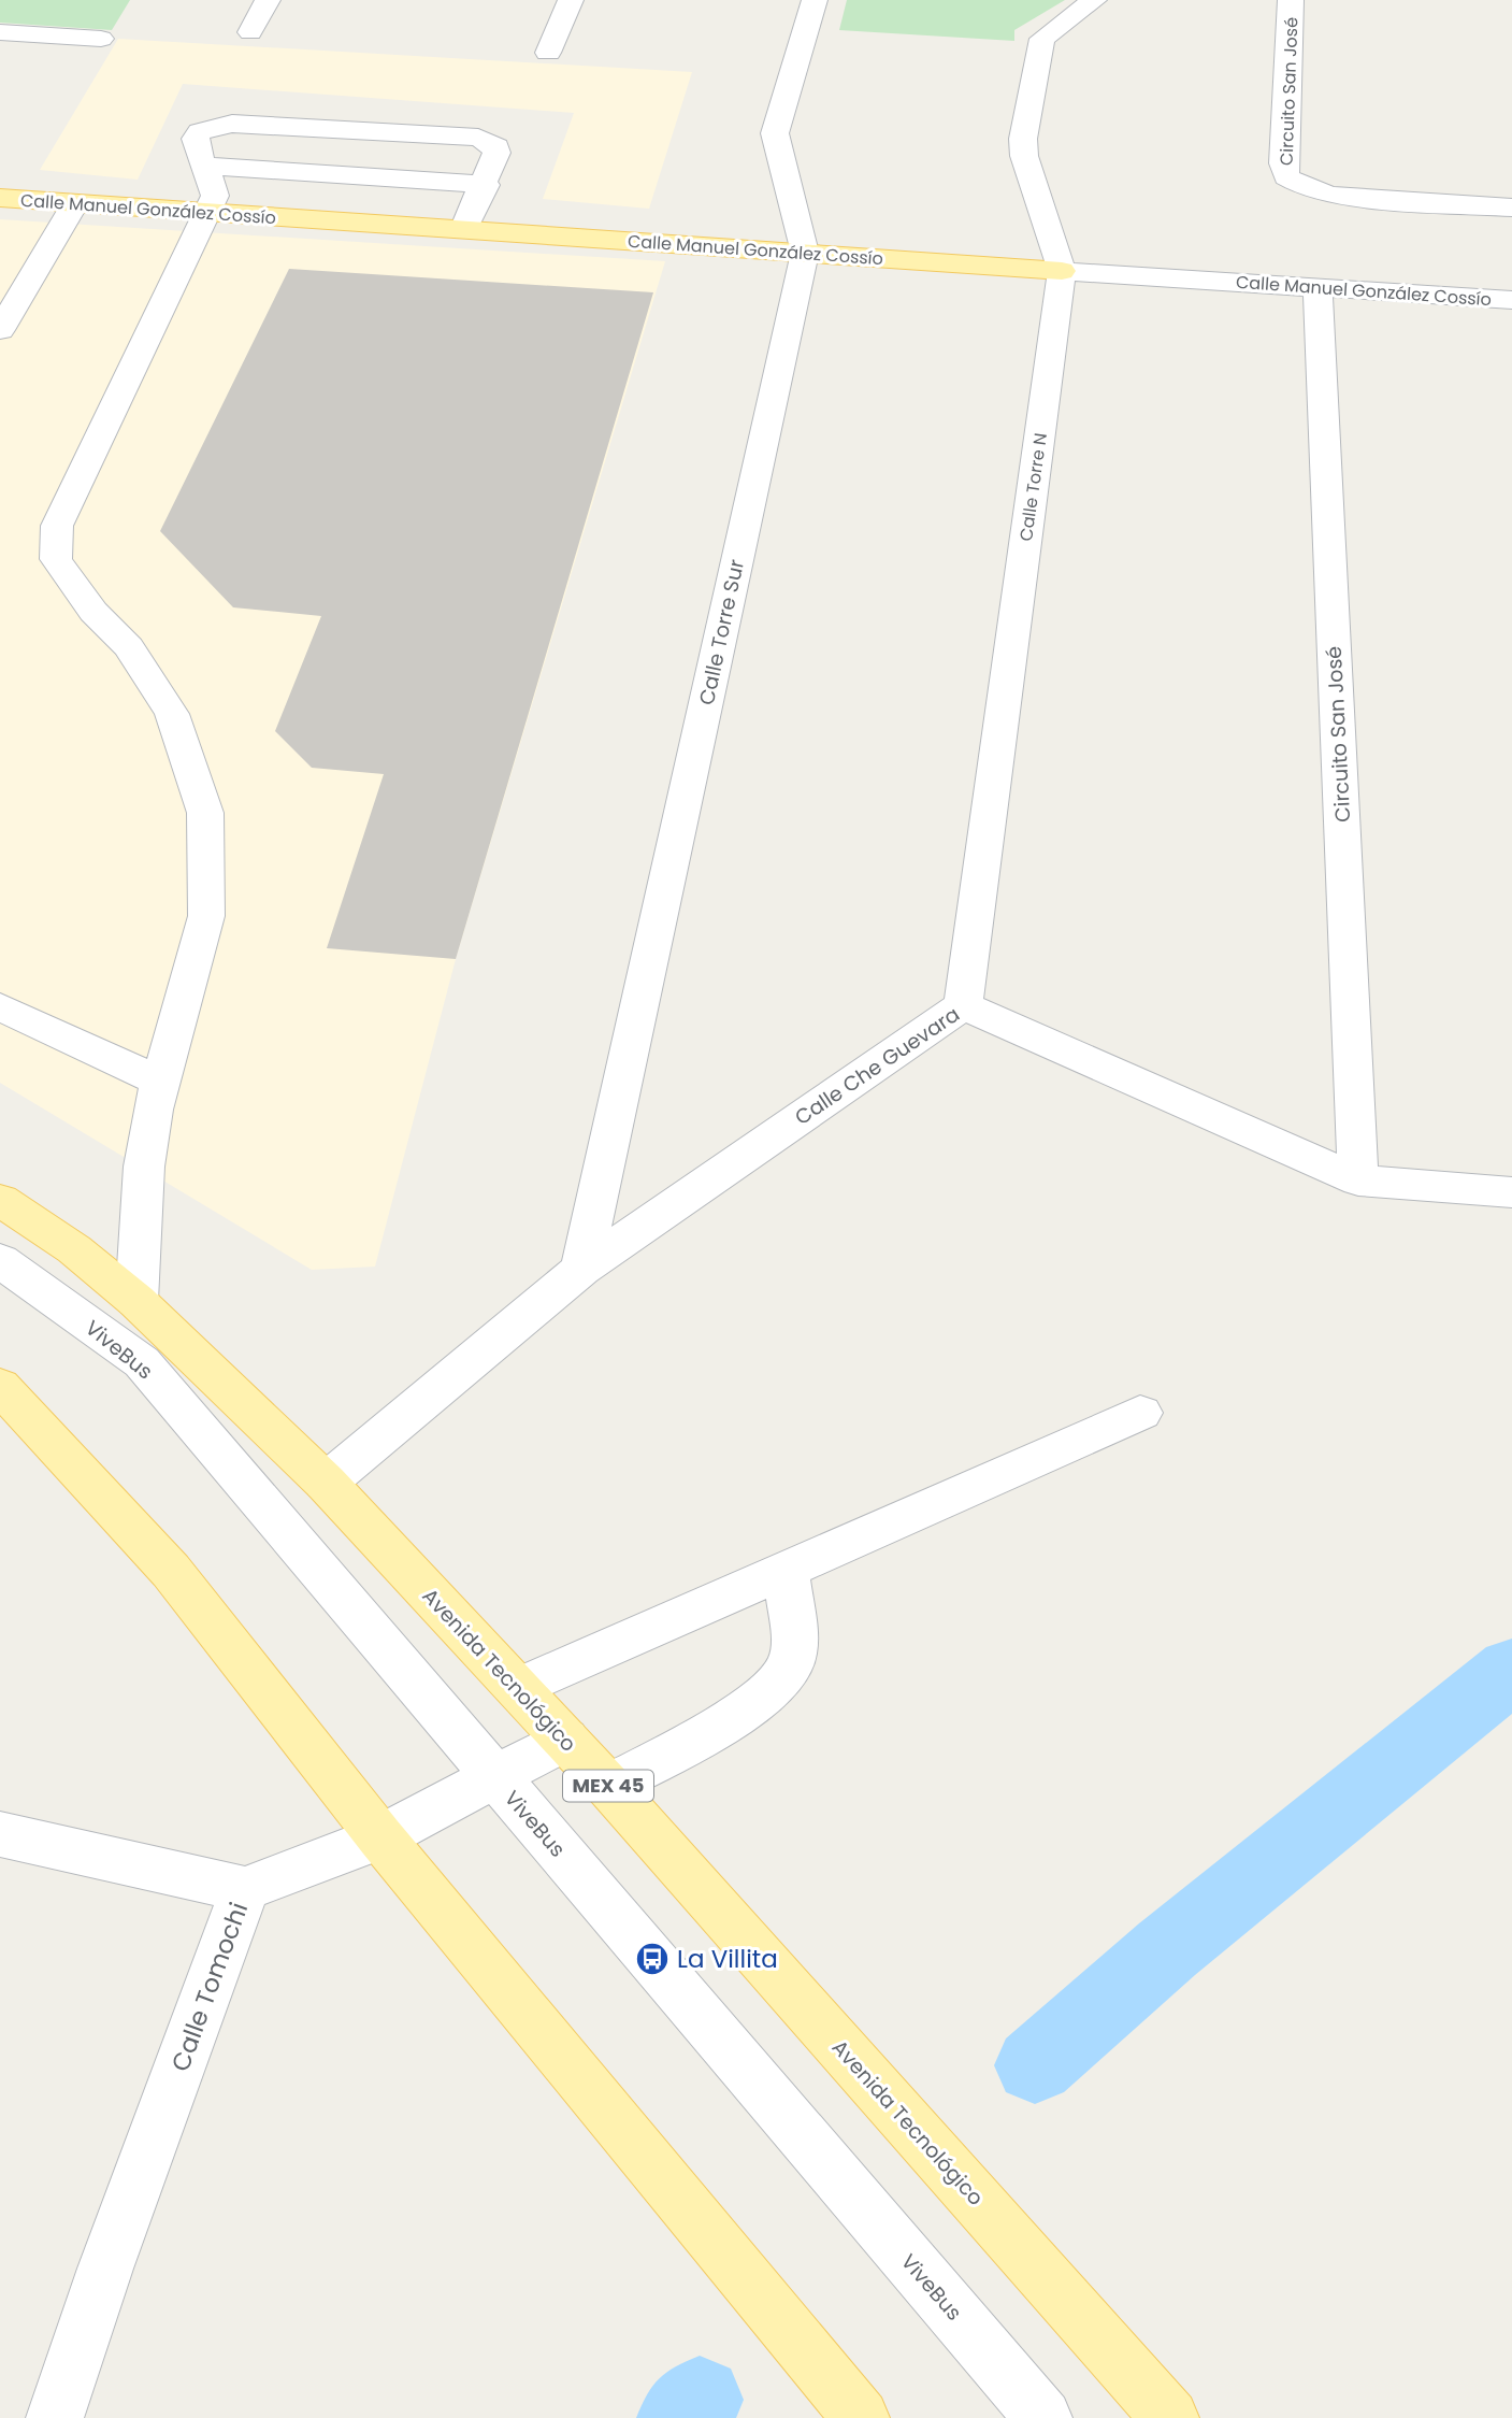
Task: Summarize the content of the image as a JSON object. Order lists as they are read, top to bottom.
{
  "streets": {
    "main road": ["Calle Manuel González Cossío", "Avenida Tecnológico", "MEX 45"],
    "street": [
      "Circuito San José",
      "Calle Torre N",
      "Calle Torre Sur",
      "Calle Che Guevara",
      "ViveBus",
      "Calle Tomochi"
    ]
  },
  "crossings": [
    ["Circuito San José", "Calle Manuel González Cossío"],
    ["Circuito San José", "Calle Che Guevara"],
    ["Calle Manuel González Cossío", "Calle Torre N"],
    ["Calle Manuel González Cossío", "Calle Torre Sur"],
    ["Calle Torre N", "Calle Che Guevara"],
    ["Calle Torre Sur", "Calle Che Guevara"],
    ["Calle Che Guevara", "Avenida Tecnológico"],
    ["ViveBus", "Calle Tomochi"],
    ["Avenida Tecnológico", "Calle Tomochi"]
  ],
  "places": {
    "bus stop": ["La Villita"]
  }
}
